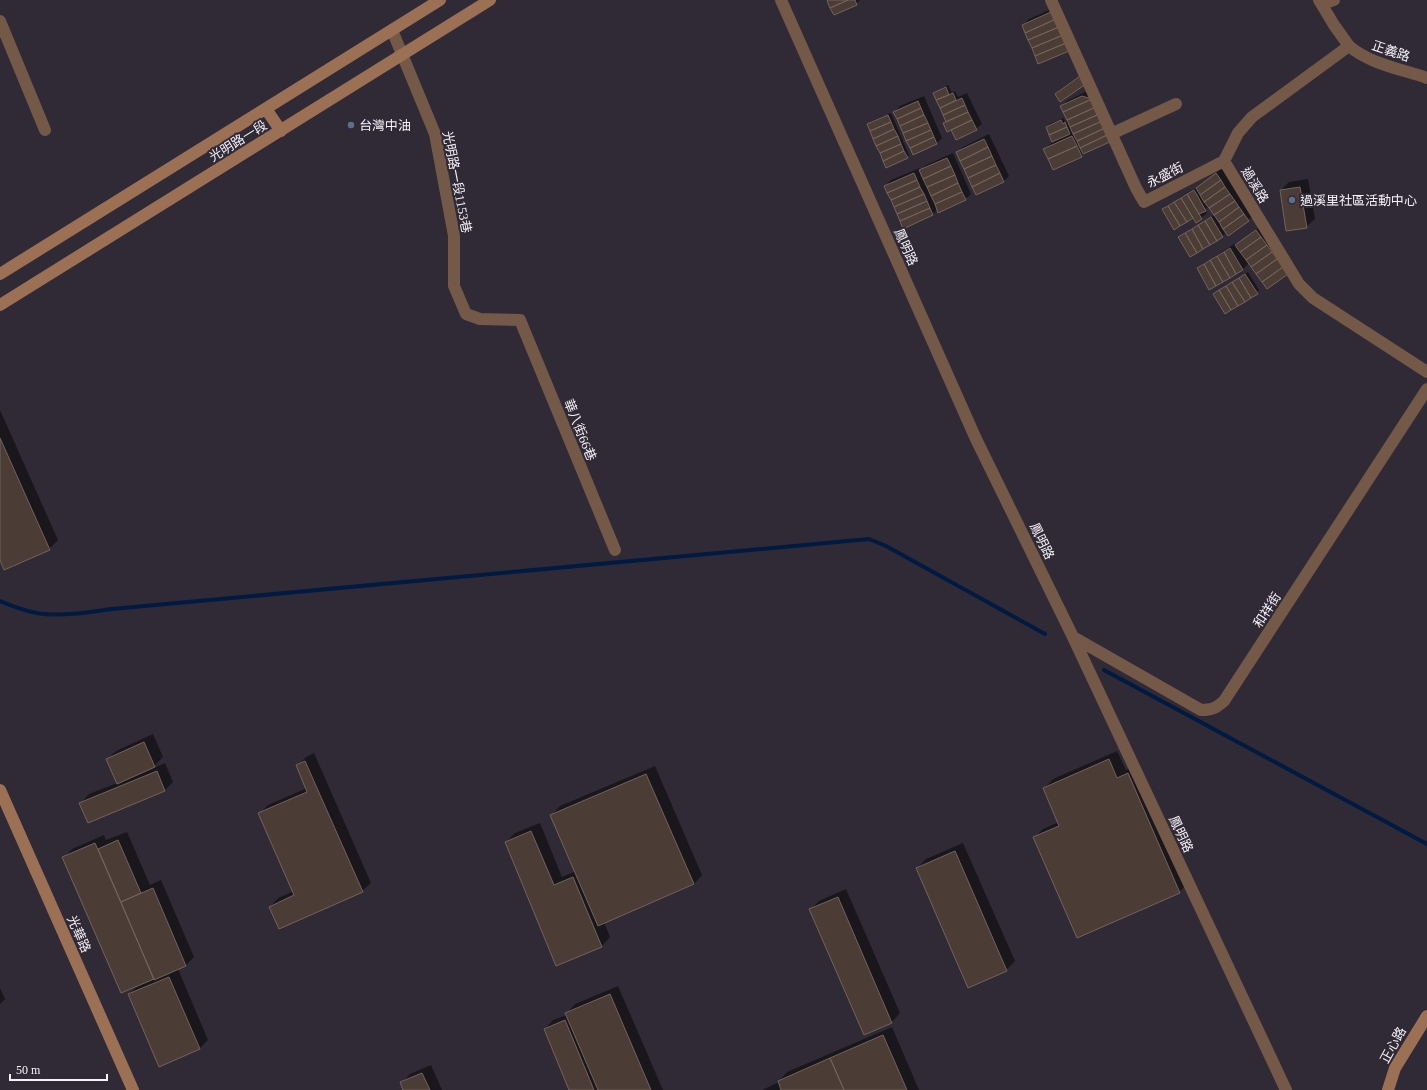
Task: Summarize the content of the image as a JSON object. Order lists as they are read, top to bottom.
{
  "streets": {
    "street": [
      "正義路",
      "光明路一段",
      "永盛街",
      "光明路一段1153巷",
      "過溪路",
      "鳳明路",
      "華八街66巷",
      "和祥街",
      "光華路",
      "正心路"
    ]
  },
  "crossings": [
    ["正義路", "過溪路"],
    ["光明路一段", "光明路一段1153巷"],
    ["永盛街", "過溪路"],
    ["光明路一段1153巷", "華八街66巷"],
    ["鳳明路", "和祥街"]
  ],
  "places": ["台灣中油", "過溪里社區活動中心"],
  "scale_bar": "50 m"
}
